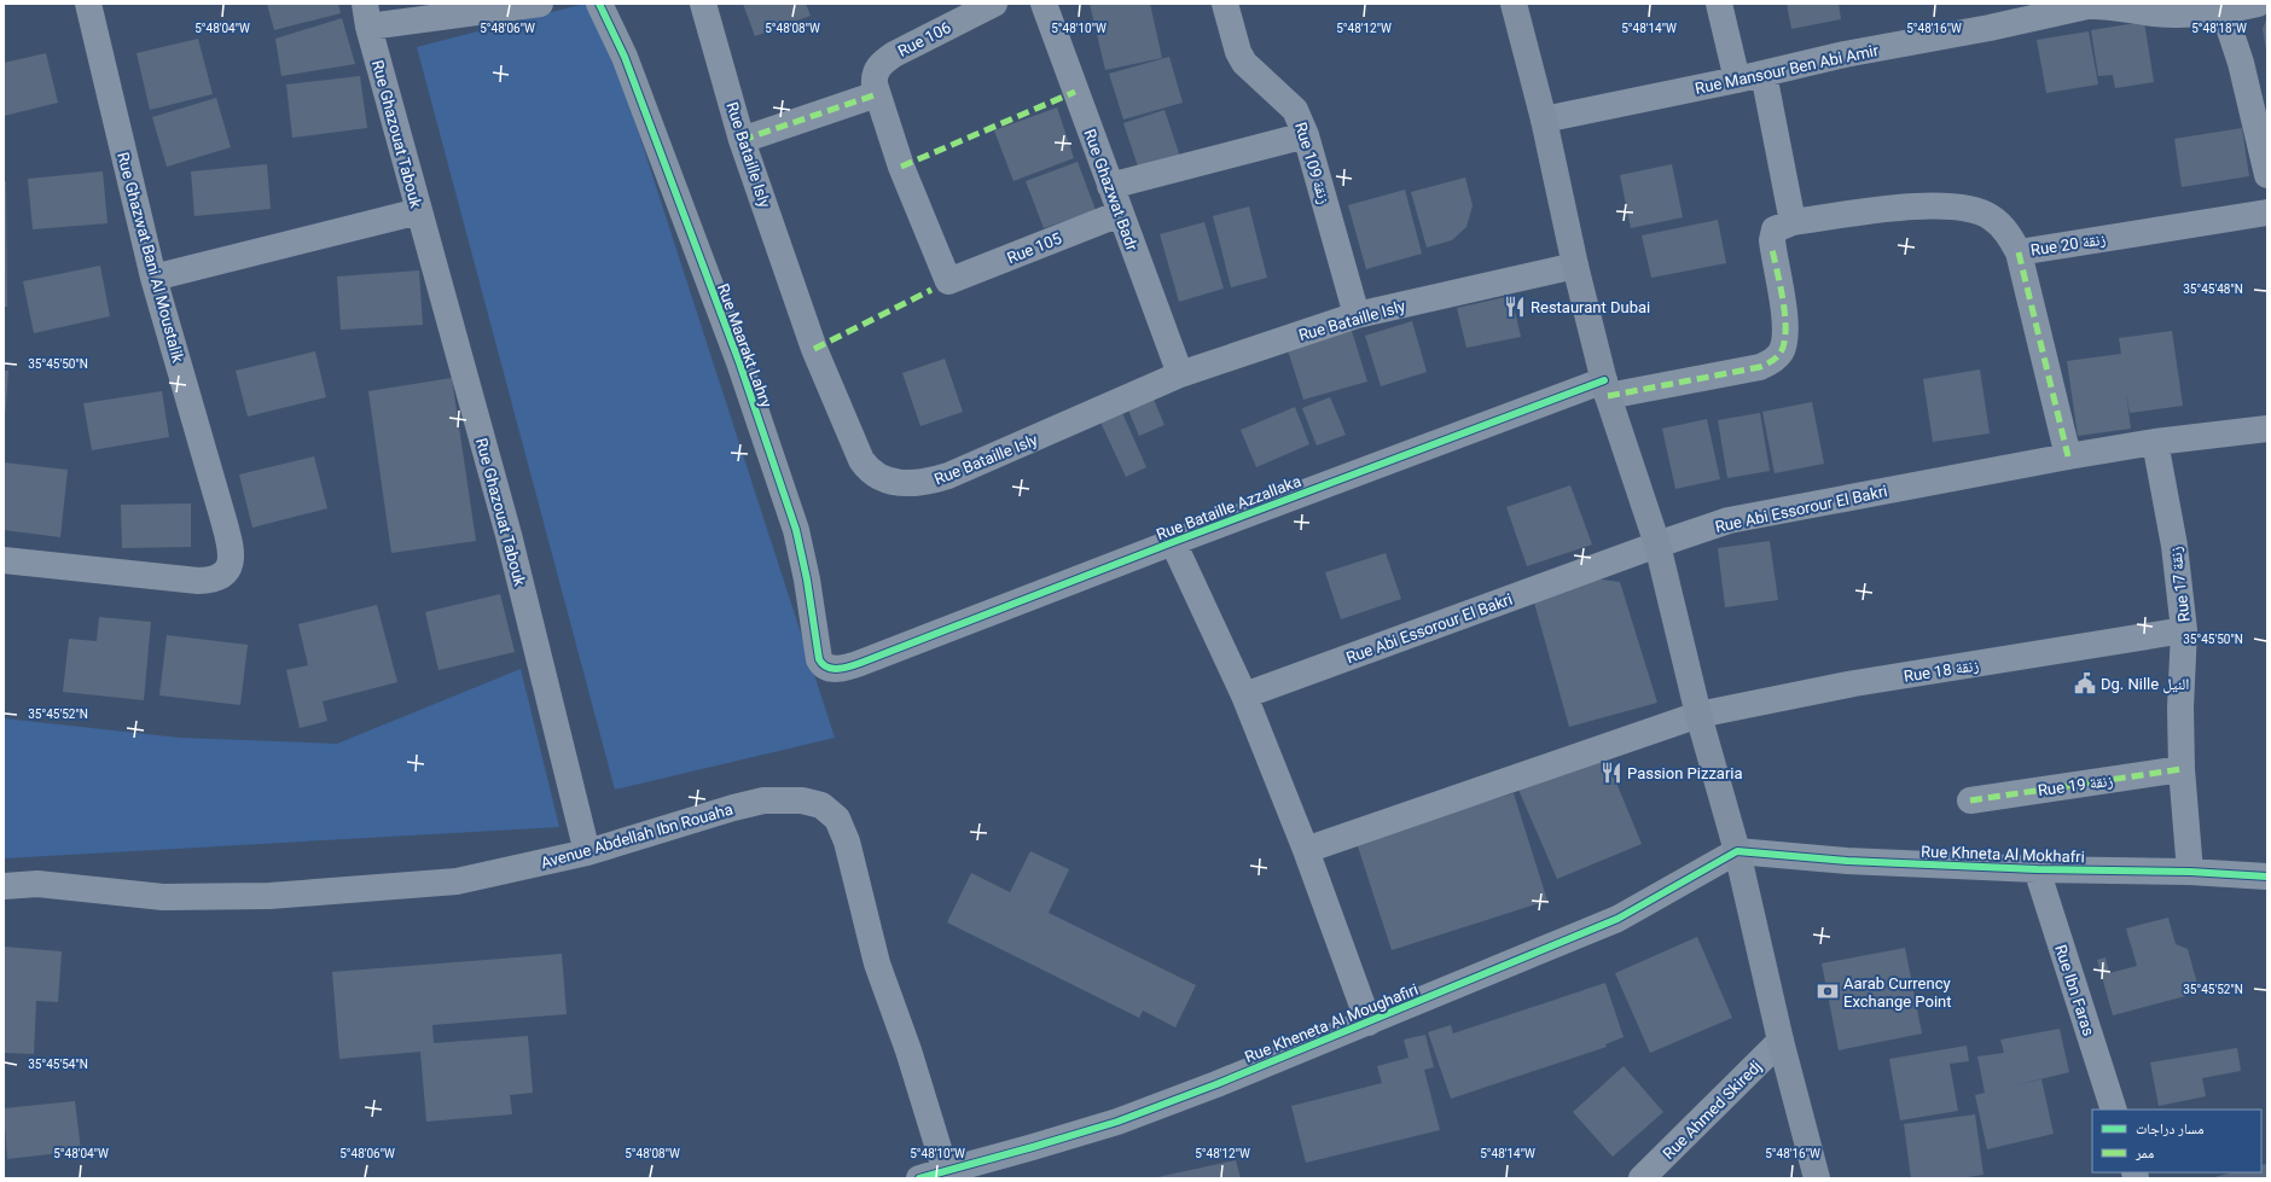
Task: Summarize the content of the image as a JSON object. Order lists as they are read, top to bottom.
{
  "streets": {
    "street": [
      "Rue 106",
      "Rue Mansour Ben Abi Amir",
      "Rue Ghazouat Tabouk",
      "Rue Bataille Isly",
      "Rue 109 زنقة",
      "Rue Ghazwat Badr",
      "Rue 20 زنقة",
      "Rue 105",
      "Rue Ghazwat Bani Al Moustalik",
      "Rue Maarakt Lahry",
      "Rue Bataille Azzallaka",
      "Rue Abi Essorour El Bakri",
      "Rue 17 زنقة",
      "Rue 18 زنقة",
      "Rue 19 زنقة",
      "Avenue Abdellah Ibn Rouaha",
      "Rue Khneta Al Mokhafri",
      "Rue Ibn Faras",
      "Rue Kheneta Al Moughafiri",
      "Rue Ahmed Skiredj"
    ]
  },
  "crossings": [
    ["Rue 106", "Rue 105"],
    ["Rue Ghazouat Tabouk", "Avenue Abdellah Ibn Rouaha"],
    ["Rue Bataille Isly", "Rue 109 زنقة"],
    ["Rue Bataille Isly", "Rue Ghazwat Badr"],
    ["Rue Ghazwat Badr", "Rue 105"],
    ["Rue 20 زنقة", "Rue Abi Essorour El Bakri"],
    ["Rue Maarakt Lahry", "Rue Bataille Azzallaka"],
    ["Rue Abi Essorour El Bakri", "Rue 17 زنقة"],
    ["Rue 17 زنقة", "Rue 18 زنقة"],
    ["Rue 17 زنقة", "Rue 19 زنقة"],
    ["Rue 17 زنقة", "Rue Khneta Al Mokhafri"],
    ["Avenue Abdellah Ibn Rouaha", "Rue Kheneta Al Moughafiri"],
    ["Rue Khneta Al Mokhafri", "Rue Ibn Faras"],
    ["Rue Khneta Al Mokhafri", "Rue Kheneta Al Moughafiri"]
  ],
  "places": {
    "restaurant": ["Restaurant Dubai", "Passion Pizzaria"],
    "public building": ["Dg. Nille النيل"],
    "bank": ["Aarab Currency Exchange Point"]
  },
  "legend": ["مسار دراجات", "ممر"],
  "coordinates": [
    "5°48'04\"W",
    "5°48'06\"W",
    "5°48'08\"W",
    "5°48'10\"W",
    "5°48'12\"W",
    "5°48'14\"W",
    "5°48'16\"W",
    "5°48'18\"W",
    "35°45'48\"N",
    "35°45'50\"N",
    "35°45'52\"N",
    "35°45'54\"N"
  ]
}
